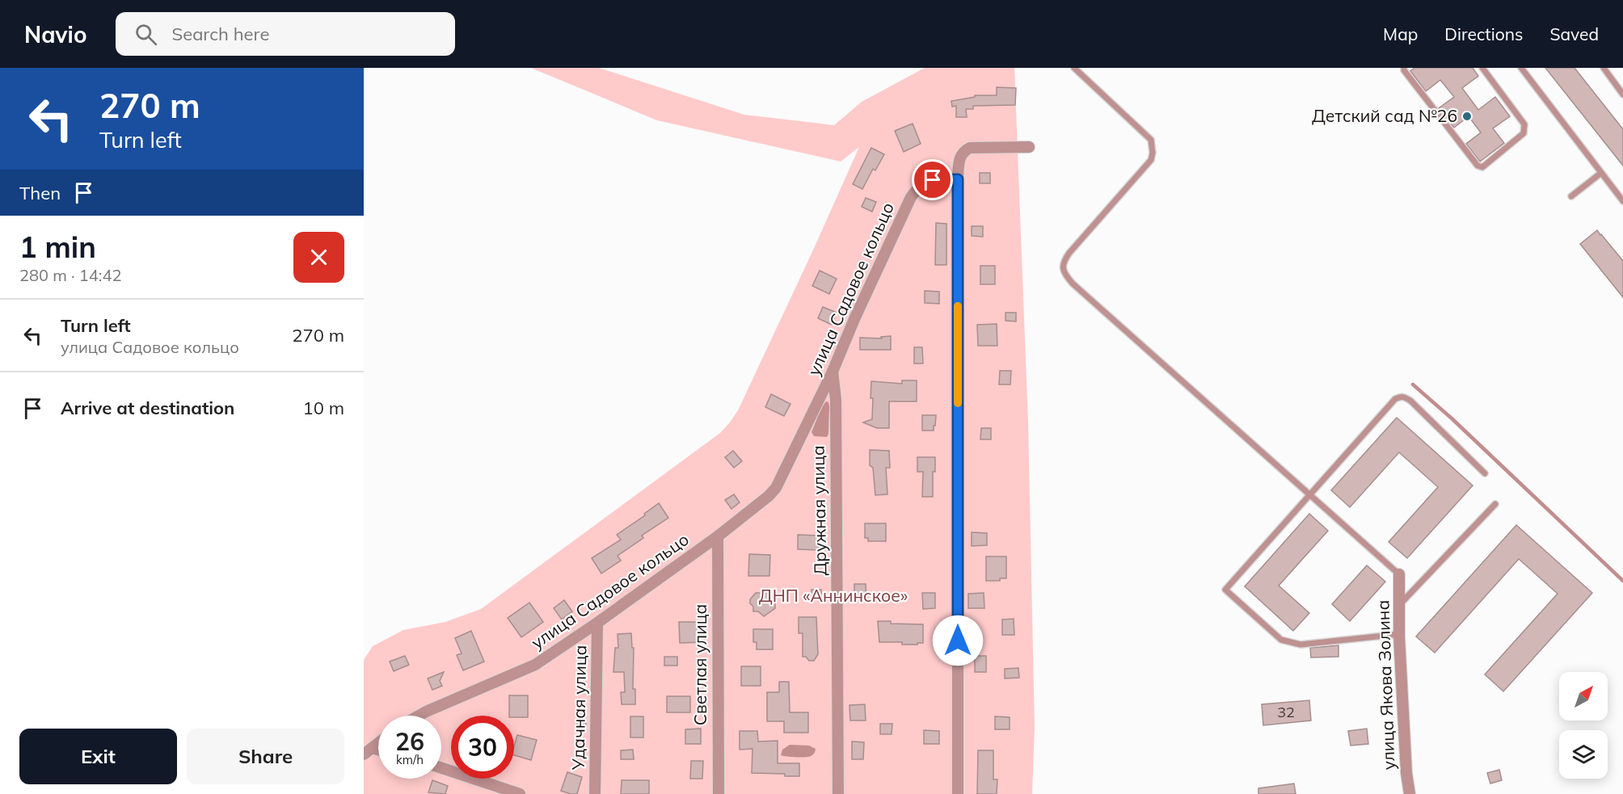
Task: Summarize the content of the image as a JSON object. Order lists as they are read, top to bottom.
{
  "streets": {
    "street": [
      "улица Садовое кольцо",
      "Дружная улица",
      "Светлая улица",
      "улица Якова Золина",
      "Удачная улица"
    ]
  },
  "crossings": [
    ["улица Садовое кольцо", "Дружная улица"],
    ["улица Садовое кольцо", "Светлая улица"],
    ["улица Садовое кольцо", "Удачная улица"]
  ],
  "parks": ["ДНП «Аннинское»"],
  "places": ["Детский сад №26"],
  "house_numbers": ["32"],
  "north": "top right",
  "page": {
    "header": "Navio",
    "search": "Search here",
    "nav": ["Map", "Directions", "Saved"],
    "turn": ["270 m", "Turn left"],
    "then": "Then",
    "heading": ["1 min", "280 m · 14:42"],
    "list": [
      {
        "name": "Turn left",
        "note": "улица Садовое кольцо",
        "value": "270 m"
      },
      {
        "name": "Arrive at destination",
        "value": "10 m"
      }
    ],
    "speed": "26 km/h",
    "limit": "30",
    "buttons": ["Exit", "Share"]
  }
}
